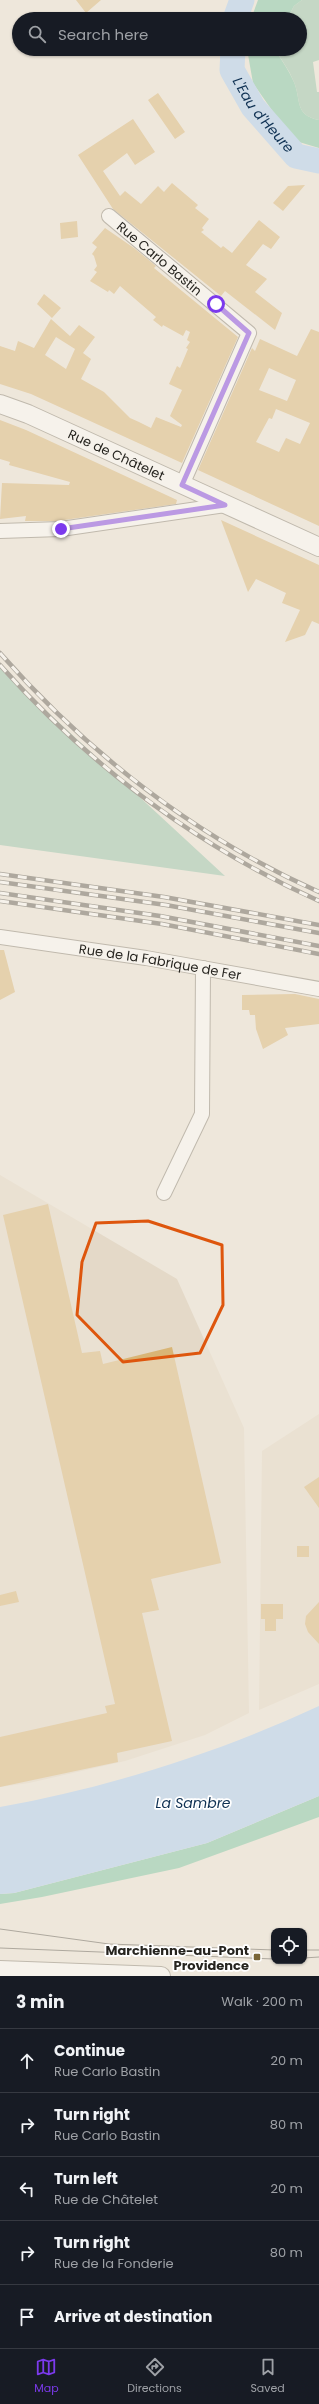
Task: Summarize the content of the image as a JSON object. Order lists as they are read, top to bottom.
{
  "streets": {
    "main road": ["Rue de Châtelet"],
    "street": ["Rue Carlo Bastin", "Rue de la Fabrique de Fer"]
  },
  "crossings": [
    ["Rue Carlo Bastin", "Rue de Châtelet"]
  ],
  "water": ["L'Eau d'Heure", "La Sambre"],
  "places": {
    "transit": ["Marchienne-au-Pont Providence"]
  },
  "page": {
    "search": "Search here",
    "heading": ["3 min", "Walk · 200 m"],
    "list": [
      ["Continue", "Rue Carlo Bastin", "20 m"],
      ["Turn right", "Rue Carlo Bastin", "80 m"],
      ["Turn left", "Rue de Châtelet", "20 m"],
      ["Turn right", "Rue de la Fonderie", "80 m"],
      "Arrive at destination"
    ],
    "nav": ["Map", "Directions", "Saved"]
  }
}
